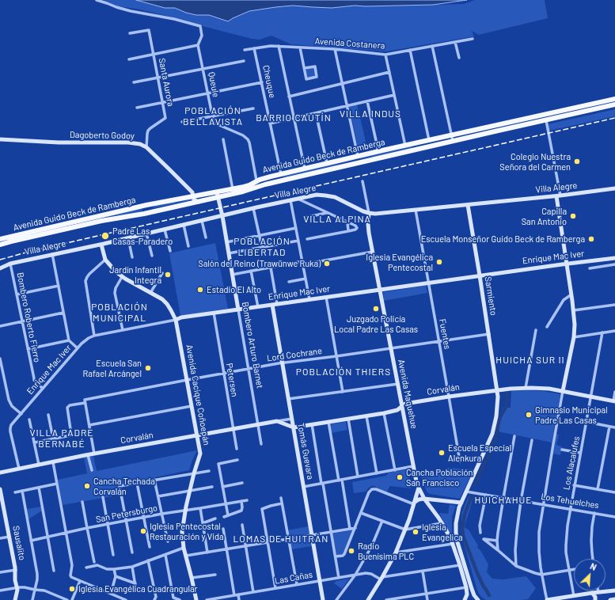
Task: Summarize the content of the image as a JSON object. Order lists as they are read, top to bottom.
{
  "streets": {
    "main road": [
      "Dagoberto Godoy",
      "Avenida Guido Beck de Ramberga",
      "Villa Alegre",
      "Enrique Mac Iver",
      "Sarmiento",
      "Bombero Arturo Barnet",
      "Corvalán",
      "Avenida Maquehue",
      "Avenida Cacique Coñoepán",
      "Tomás Guevara",
      "Sausalito"
    ],
    "street": [
      "Avenida Costanera",
      "Cheuque",
      "Santa Aurora",
      "Queule",
      "Bombero Roberto Fierro",
      "Fuentes",
      "Lord Cochrane",
      "Petersen",
      "Los Alacalufes",
      "Los Tehuelches",
      "San Petersburgo",
      "Las Cañas"
    ]
  },
  "crossings": [
    ["Avenida Costanera", "Cheuque"],
    ["Cheuque", "Avenida Guido Beck de Ramberga"],
    ["Santa Aurora", "Dagoberto Godoy"],
    ["Dagoberto Godoy", "Avenida Guido Beck de Ramberga"],
    ["Avenida Guido Beck de Ramberga", "Bombero Arturo Barnet"],
    ["Villa Alegre", "Sarmiento"],
    ["Villa Alegre", "Bombero Roberto Fierro"],
    ["Villa Alegre", "Fuentes"],
    ["Villa Alegre", "Bombero Arturo Barnet"],
    ["Villa Alegre", "Avenida Maquehue"],
    ["Villa Alegre", "Avenida Cacique Coñoepán"],
    ["Enrique Mac Iver", "Sarmiento"],
    ["Enrique Mac Iver", "Bombero Roberto Fierro"],
    ["Enrique Mac Iver", "Fuentes"],
    ["Enrique Mac Iver", "Bombero Arturo Barnet"],
    ["Enrique Mac Iver", "Petersen"],
    ["Enrique Mac Iver", "Corvalán"],
    ["Enrique Mac Iver", "Avenida Maquehue"],
    ["Enrique Mac Iver", "Avenida Cacique Coñoepán"],
    ["Enrique Mac Iver", "Tomás Guevara"],
    ["Sarmiento", "Lord Cochrane"],
    ["Sarmiento", "Corvalán"],
    ["Sarmiento", "Los Tehuelches"],
    ["Fuentes", "Lord Cochrane"],
    ["Fuentes", "Corvalán"],
    ["Bombero Arturo Barnet", "Lord Cochrane"],
    ["Bombero Arturo Barnet", "Corvalán"],
    ["Lord Cochrane", "Petersen"],
    ["Lord Cochrane", "Avenida Maquehue"],
    ["Lord Cochrane", "Avenida Cacique Coñoepán"],
    ["Lord Cochrane", "Tomás Guevara"],
    ["Petersen", "Corvalán"],
    ["Corvalán", "Avenida Maquehue"],
    ["Corvalán", "Avenida Cacique Coñoepán"],
    ["Corvalán", "Tomás Guevara"],
    ["Corvalán", "Los Alacalufes"],
    ["Avenida Cacique Coñoepán", "San Petersburgo"],
    ["Tomás Guevara", "Las Cañas"],
    ["Los Alacalufes", "Los Tehuelches"]
  ],
  "districts": [
    "POBLACIÓN BELLAVISTA",
    "VILLA INDUS",
    "BARRIO CAUTÍN",
    "VILLA ALPINA",
    "POBLACIÓN LIBERTAD",
    "POBLACIÓN MUNICIPAL",
    "HUICHA SUR II",
    "POBLACIÓN THIERS",
    "VILLA PADRE BERNABÉ",
    "HUICHAHUE",
    "LOMAS DE HUITRÁN"
  ],
  "places": [
    "Colegio Nuestra Señora del Carmen",
    "Capilla San Antonio",
    "Padre Las Casas-Paradero",
    "Escuela Monseñor Guido Beck de Ramberga",
    "Iglesia Evangélica Pentecostal",
    "Salón del Reino (Trawünwe Ruka)",
    "Jardín Infantil Integra",
    "Estadio El Alto",
    "Juzgado Policía Local Padre Las Casas",
    "Escuela San Rafael Arcángel",
    "Gimnasio Municipal Padre Las Casas",
    "Escuela Especial Alenkura",
    "Cancha Población San Francisco",
    "Cancha Techada Corvalán",
    "Iglesia Pentecostal Restauración y Vida",
    "Iglesia Evangelica",
    "Radio Buenísima PLC",
    "Iglesia Evangélica Cuadrangular"
  ],
  "north": "top right"
}
